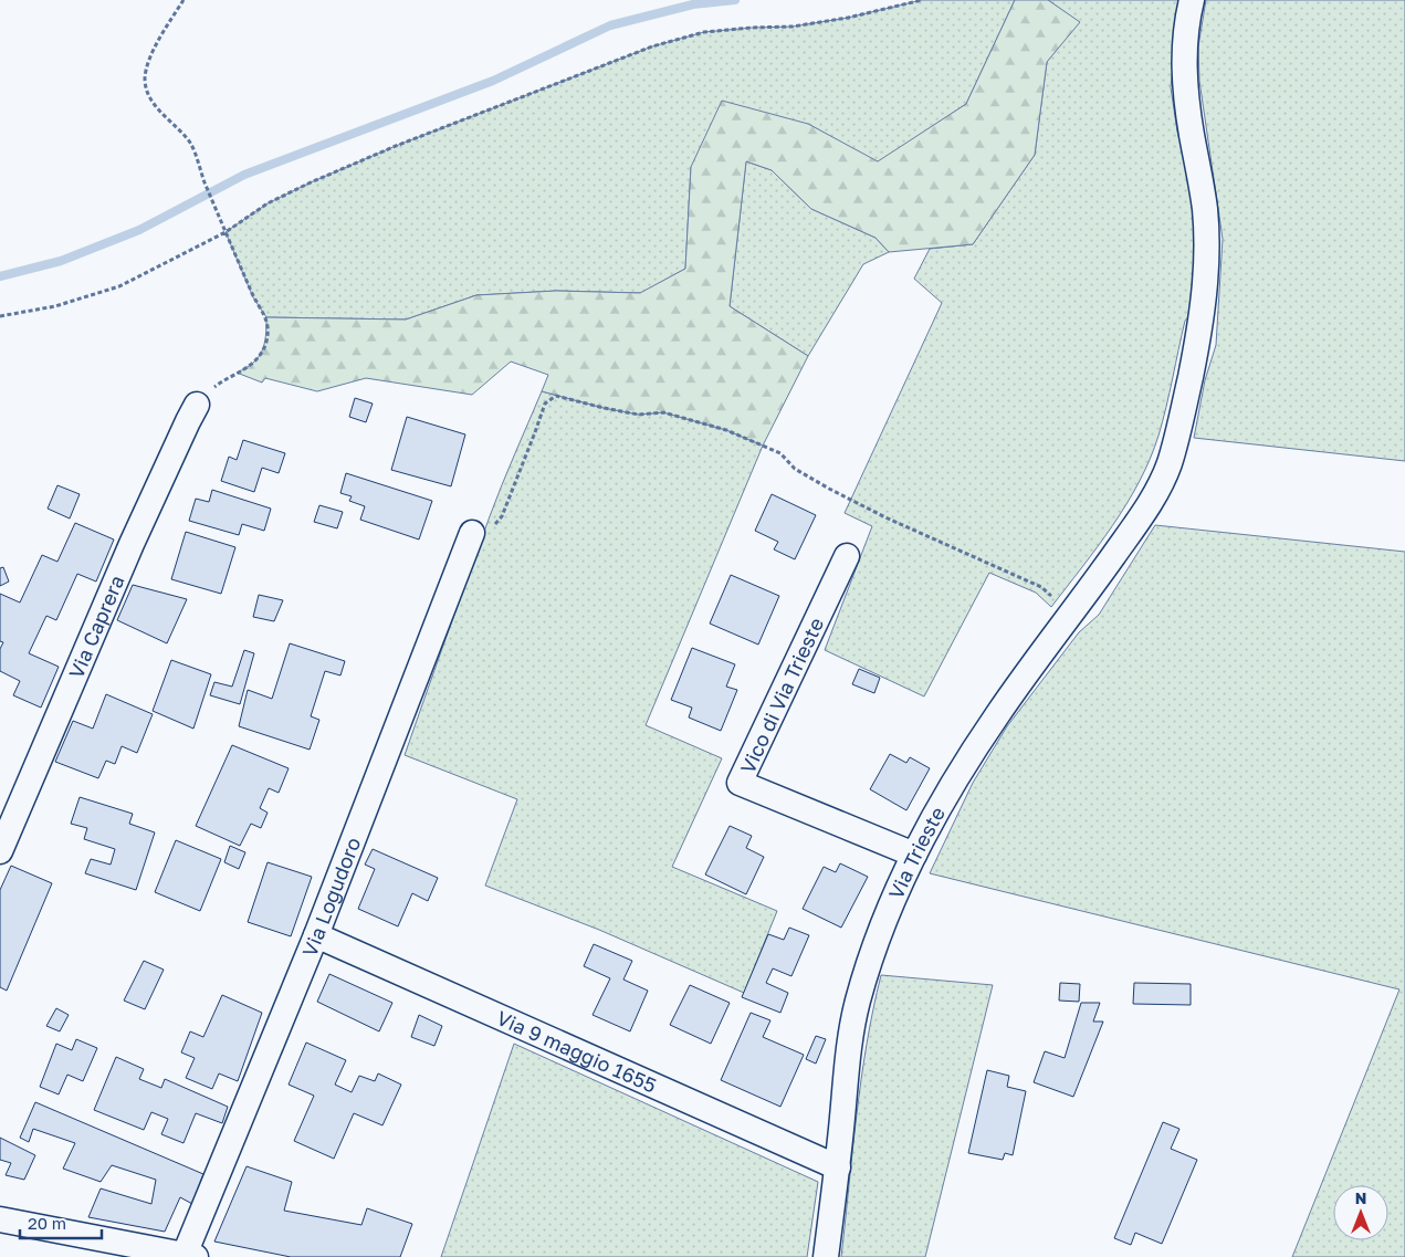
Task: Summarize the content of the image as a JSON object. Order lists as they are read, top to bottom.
{
  "streets": {
    "street": [
      "Via Caprera",
      "Vico di Via Trieste",
      "Via Trieste",
      "Via Logudoro",
      "Via 9 maggio 1655"
    ]
  },
  "crossings": [
    ["Vico di Via Trieste", "Via Trieste"],
    ["Via Trieste", "Via 9 maggio 1655"],
    ["Via Logudoro", "Via 9 maggio 1655"]
  ],
  "scale_bar": "20 m",
  "north": "top"
}
